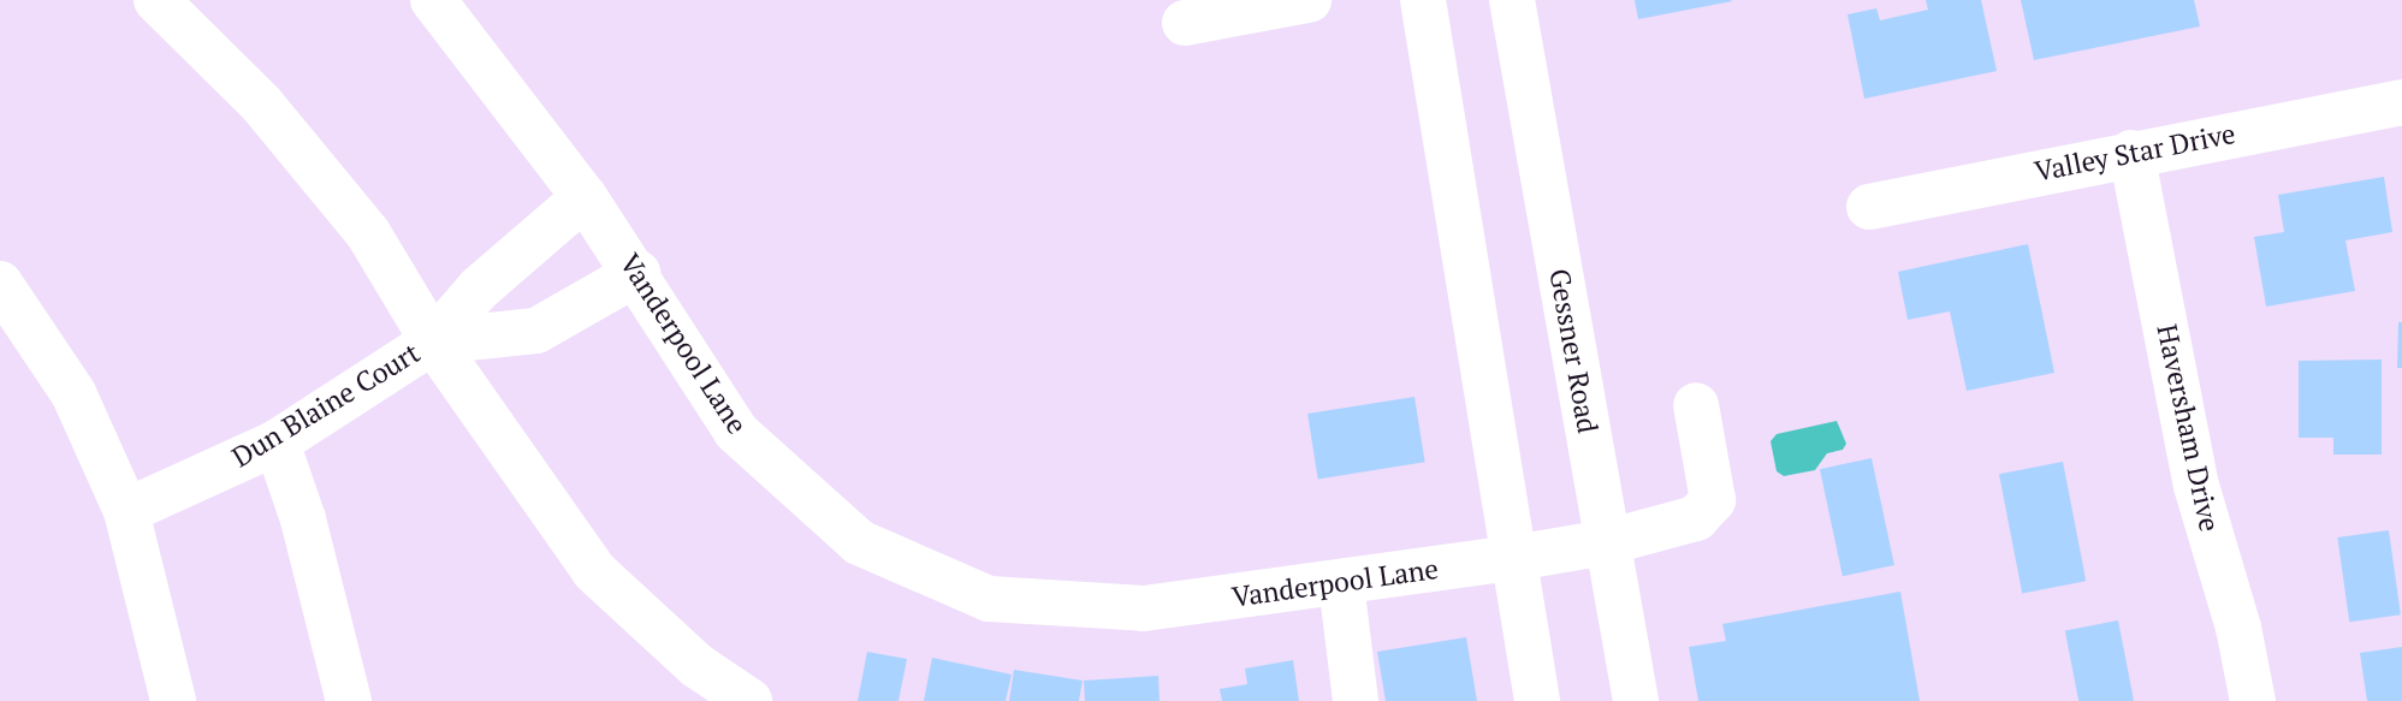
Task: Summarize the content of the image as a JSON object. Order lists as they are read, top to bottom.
{
  "streets": {
    "street": [
      "Valley Star Drive",
      "Vanderpool Lane",
      "Gessner Road",
      "Dun Blaine Court",
      "Haversham Drive"
    ]
  },
  "crossings": [
    ["Valley Star Drive", "Haversham Drive"],
    ["Vanderpool Lane", "Gessner Road"],
    ["Vanderpool Lane", "Dun Blaine Court"]
  ]
}
